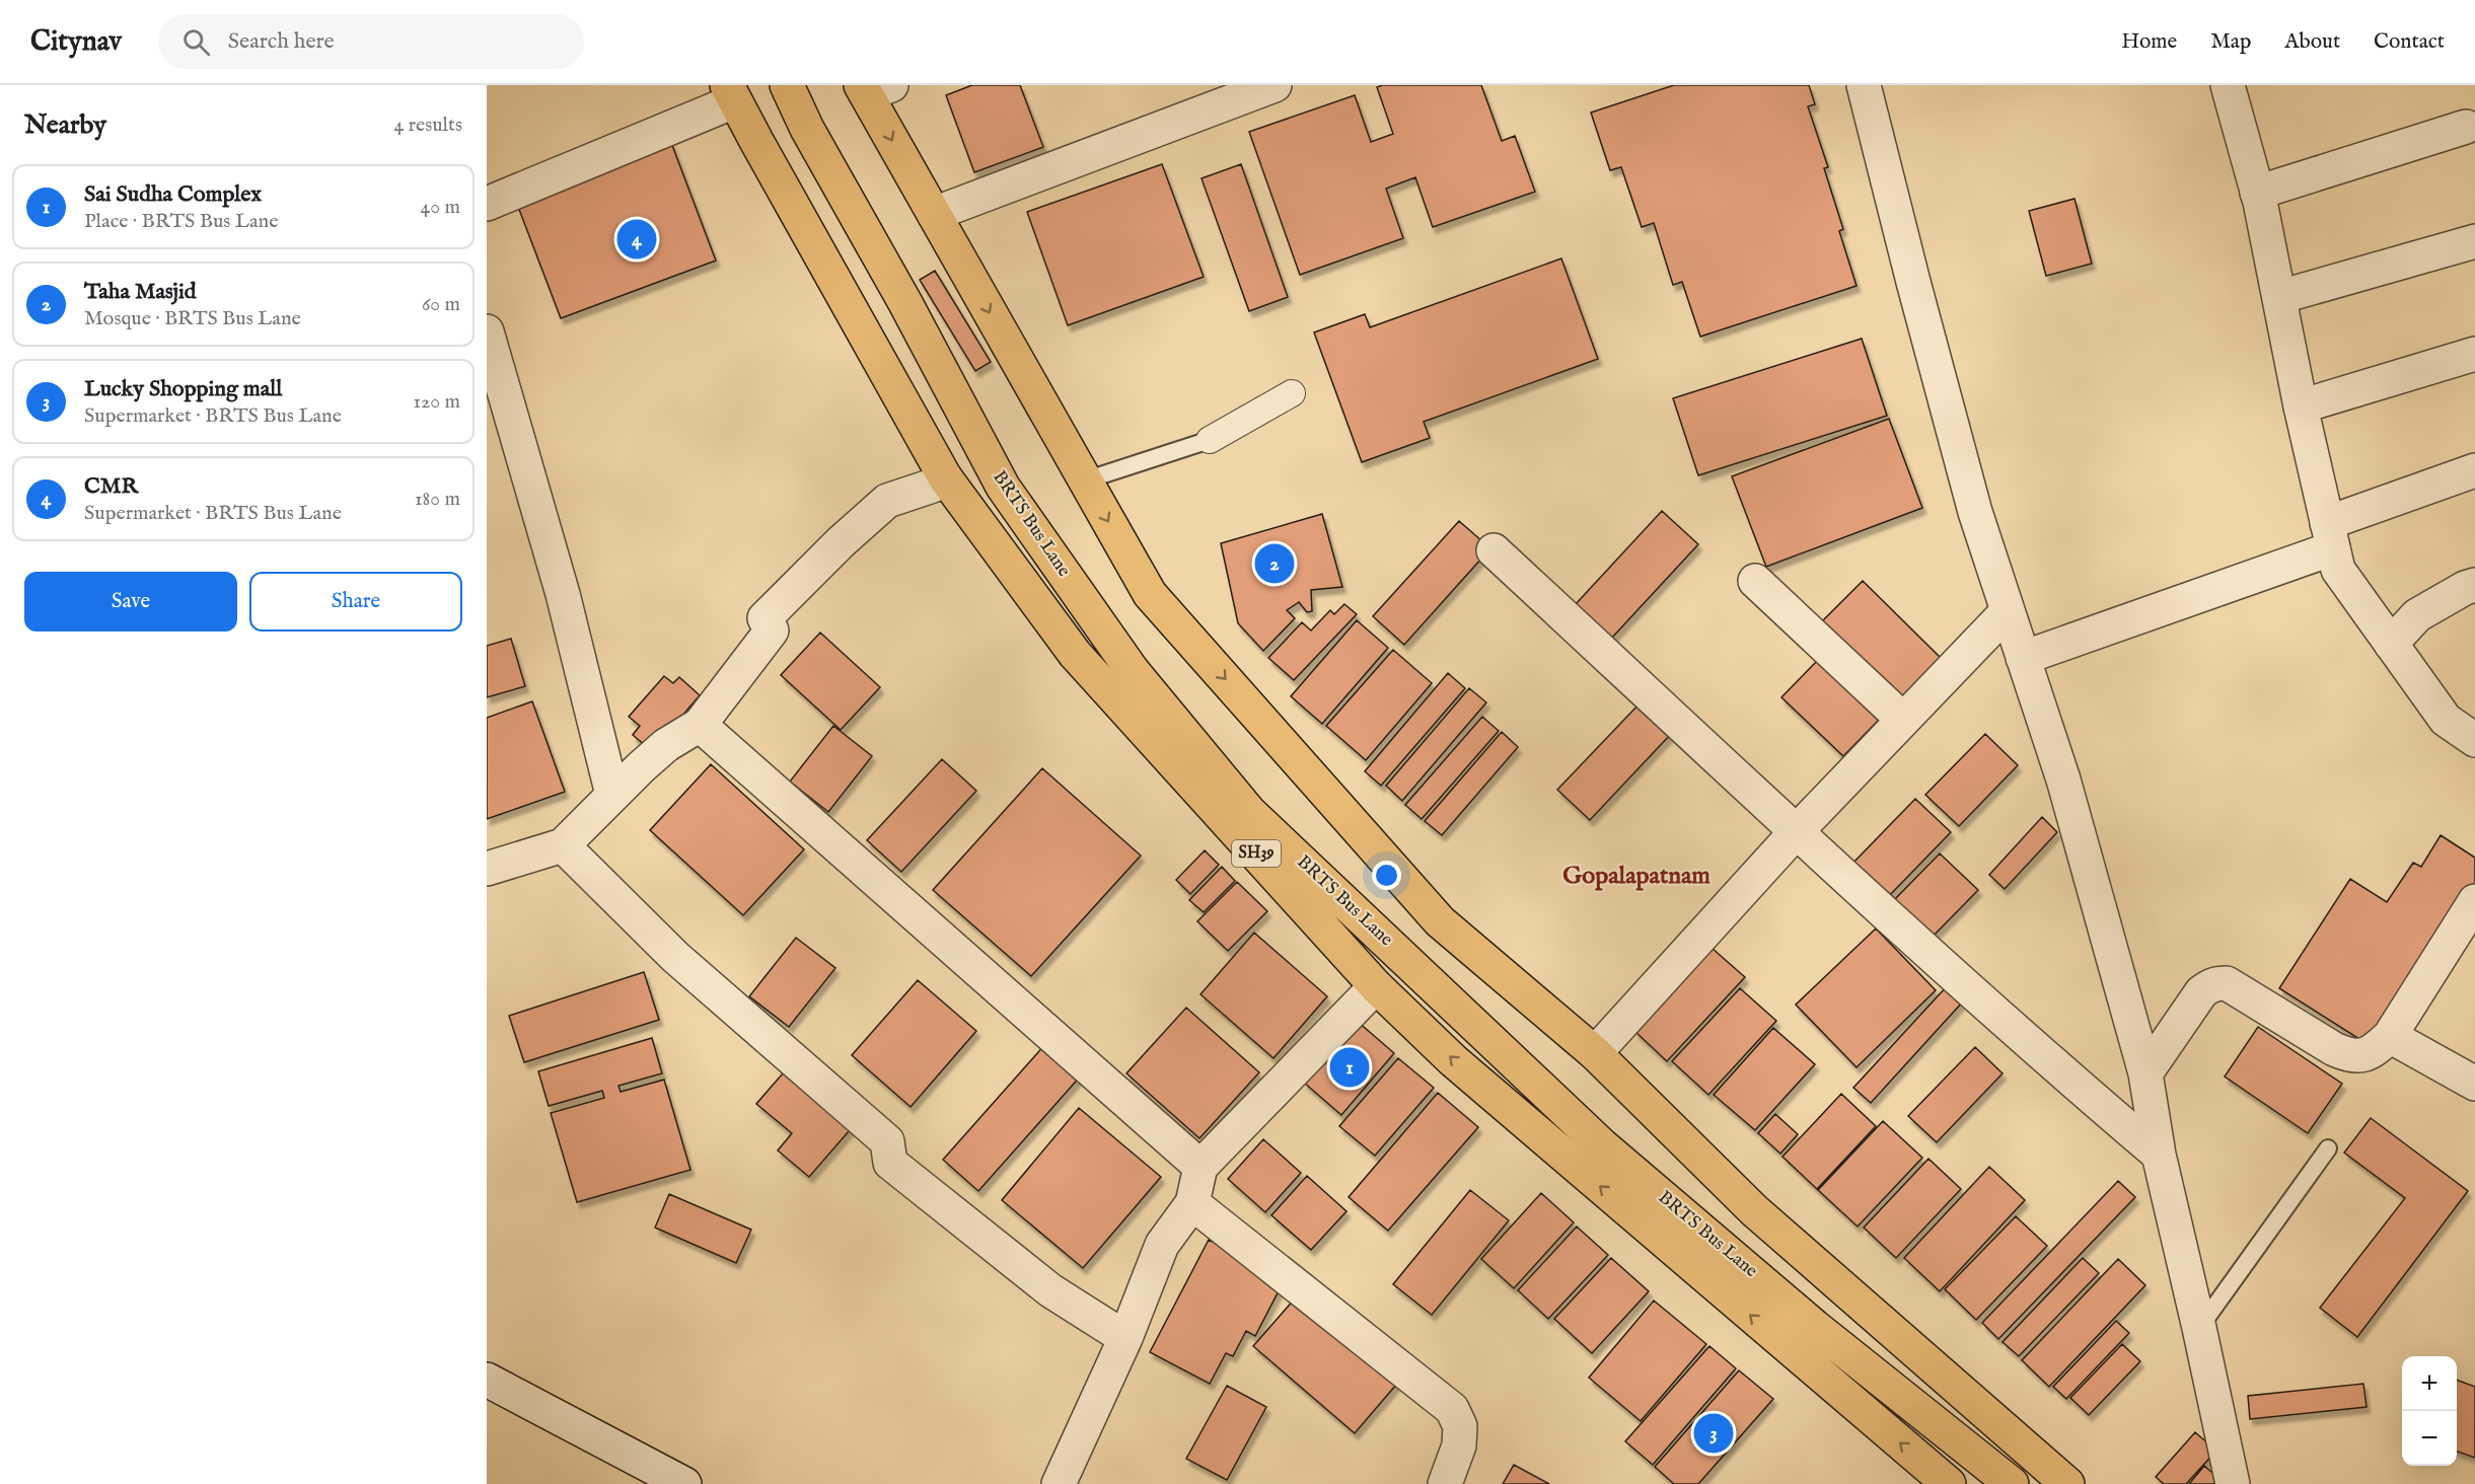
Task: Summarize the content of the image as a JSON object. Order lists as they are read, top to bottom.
{
  "streets": {
    "main road": ["BRTS Bus Lane", "SH39"]
  },
  "districts": ["Gopalapatnam"],
  "page": {
    "header": "Citynav",
    "search": "Search here",
    "nav": [
      "Home",
      "Map",
      "About",
      "Contact"
    ],
    "heading": ["Nearby", "4 results"],
    "list": [
      {
        "mark": "1",
        "name": "Sai Sudha Complex",
        "note": "Place · BRTS Bus Lane",
        "value": "40 m"
      },
      {
        "mark": "2",
        "name": "Taha Masjid",
        "note": "Mosque · BRTS Bus Lane",
        "value": "60 m"
      },
      {
        "mark": "3",
        "name": "Lucky Shopping mall",
        "note": "Supermarket · BRTS Bus Lane",
        "value": "120 m"
      },
      {
        "mark": "4",
        "name": "CMR",
        "note": "Supermarket · BRTS Bus Lane",
        "value": "180 m"
      }
    ],
    "pins": [
      "4",
      "2",
      "1",
      "3"
    ],
    "buttons": ["Save", "Share"],
    "map_buttons": ["+", "−"]
  }
}
